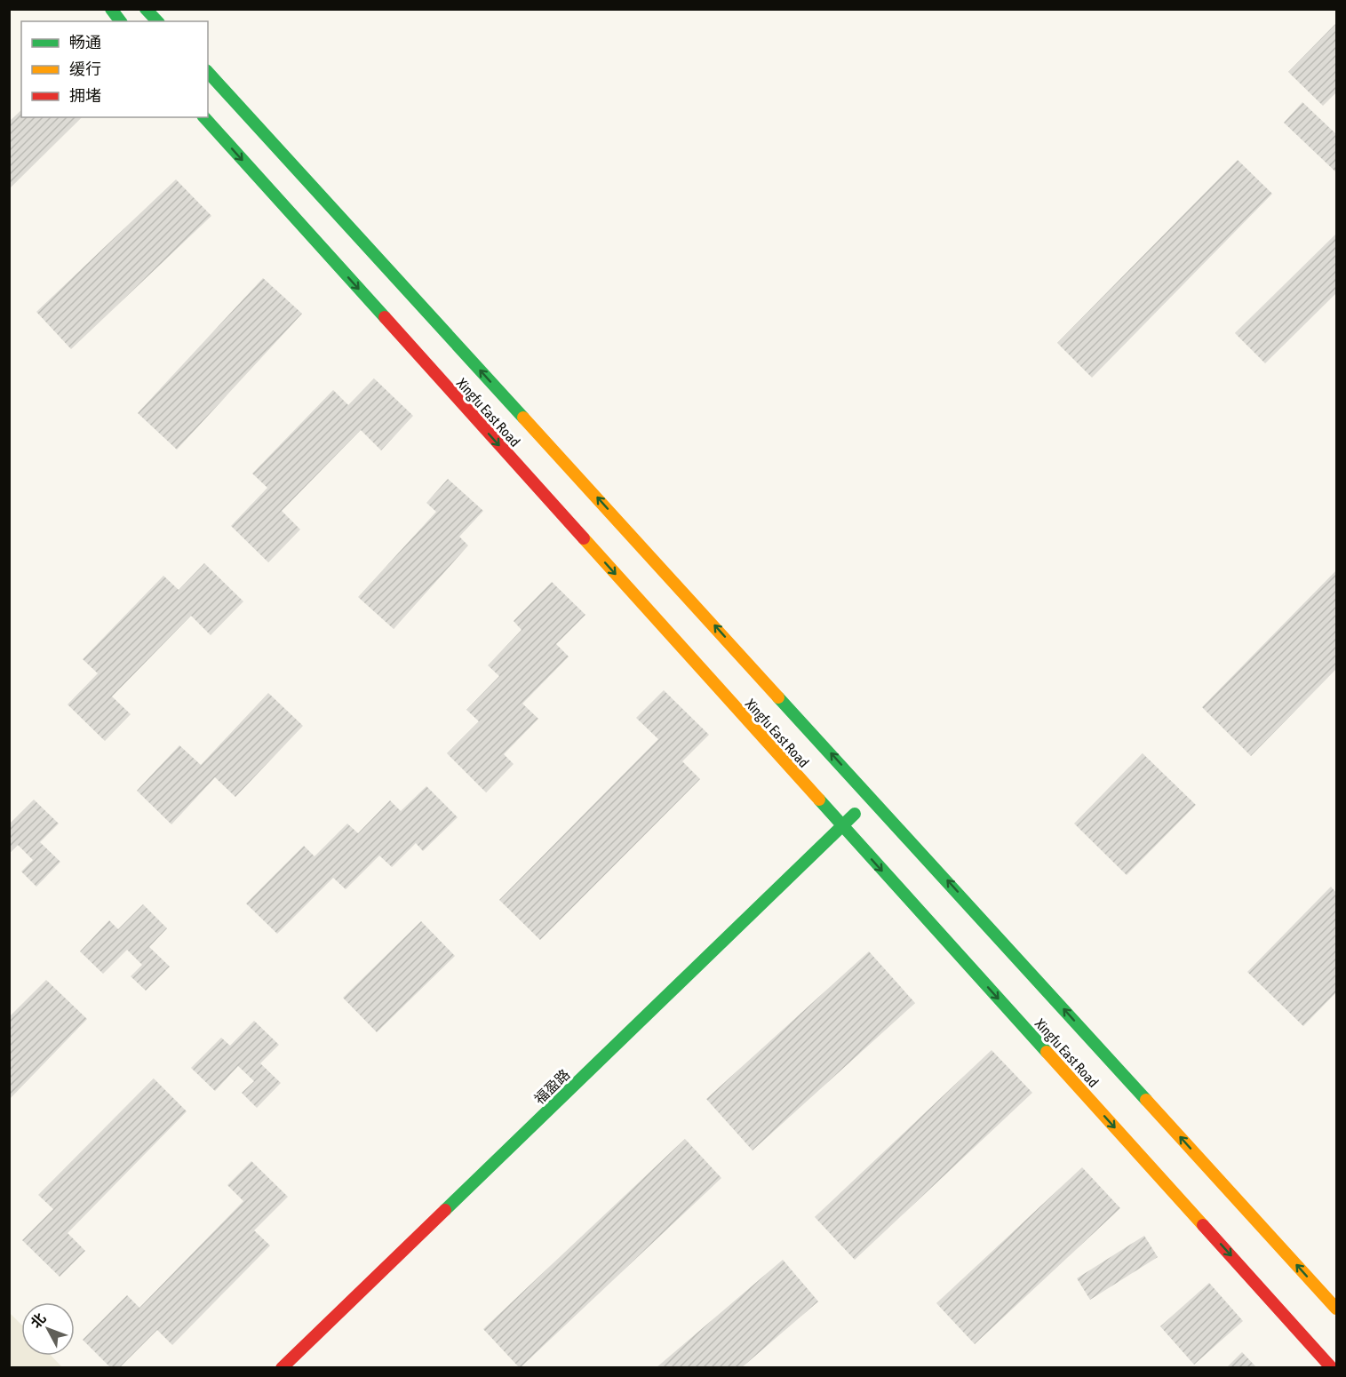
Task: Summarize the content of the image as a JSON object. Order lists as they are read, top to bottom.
{
  "streets": {
    "street": ["Xingfu East Road", "福盈路"]
  },
  "crossings": [
    ["Xingfu East Road", "福盈路"]
  ],
  "legend": ["畅通", "缓行", "拥堵"],
  "north": "top left"
}
